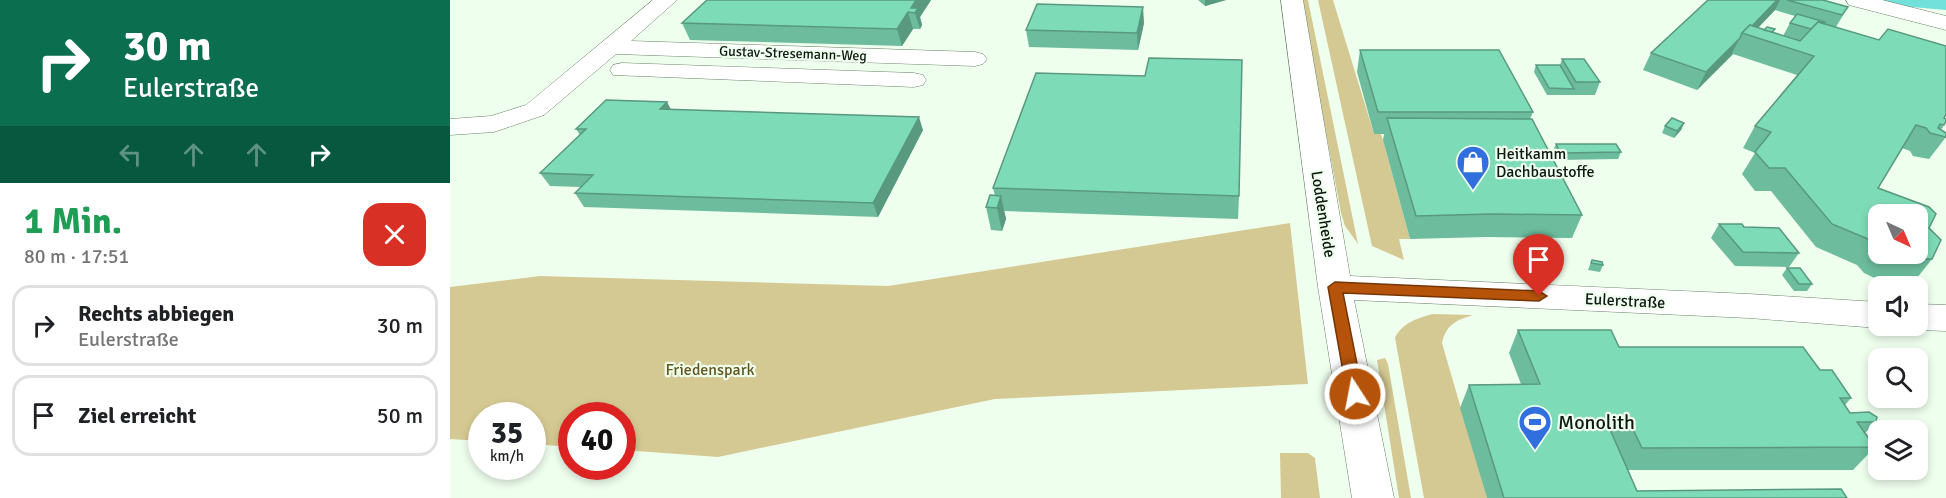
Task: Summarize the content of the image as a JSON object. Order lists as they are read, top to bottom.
{
  "streets": {
    "street": ["Gustav-Stresemann-Weg", "Loddenheide", "Eulerstraße"]
  },
  "crossings": [
    ["Loddenheide", "Eulerstraße"]
  ],
  "parks": ["Friedenspark"],
  "places": {
    "shop": ["Heitkamm Dachbaustoffe"],
    "sports": ["Monolith"]
  },
  "north": "bottom right",
  "page": {
    "turn": ["30 m", "Eulerstraße"],
    "heading": ["1 Min.", "80 m · 17:51"],
    "list": [
      {
        "name": "Rechts abbiegen",
        "note": "Eulerstraße",
        "value": "30 m"
      },
      {
        "name": "Ziel erreicht",
        "value": "50 m"
      }
    ],
    "speed": "35 km/h",
    "limit": "40"
  }
}
